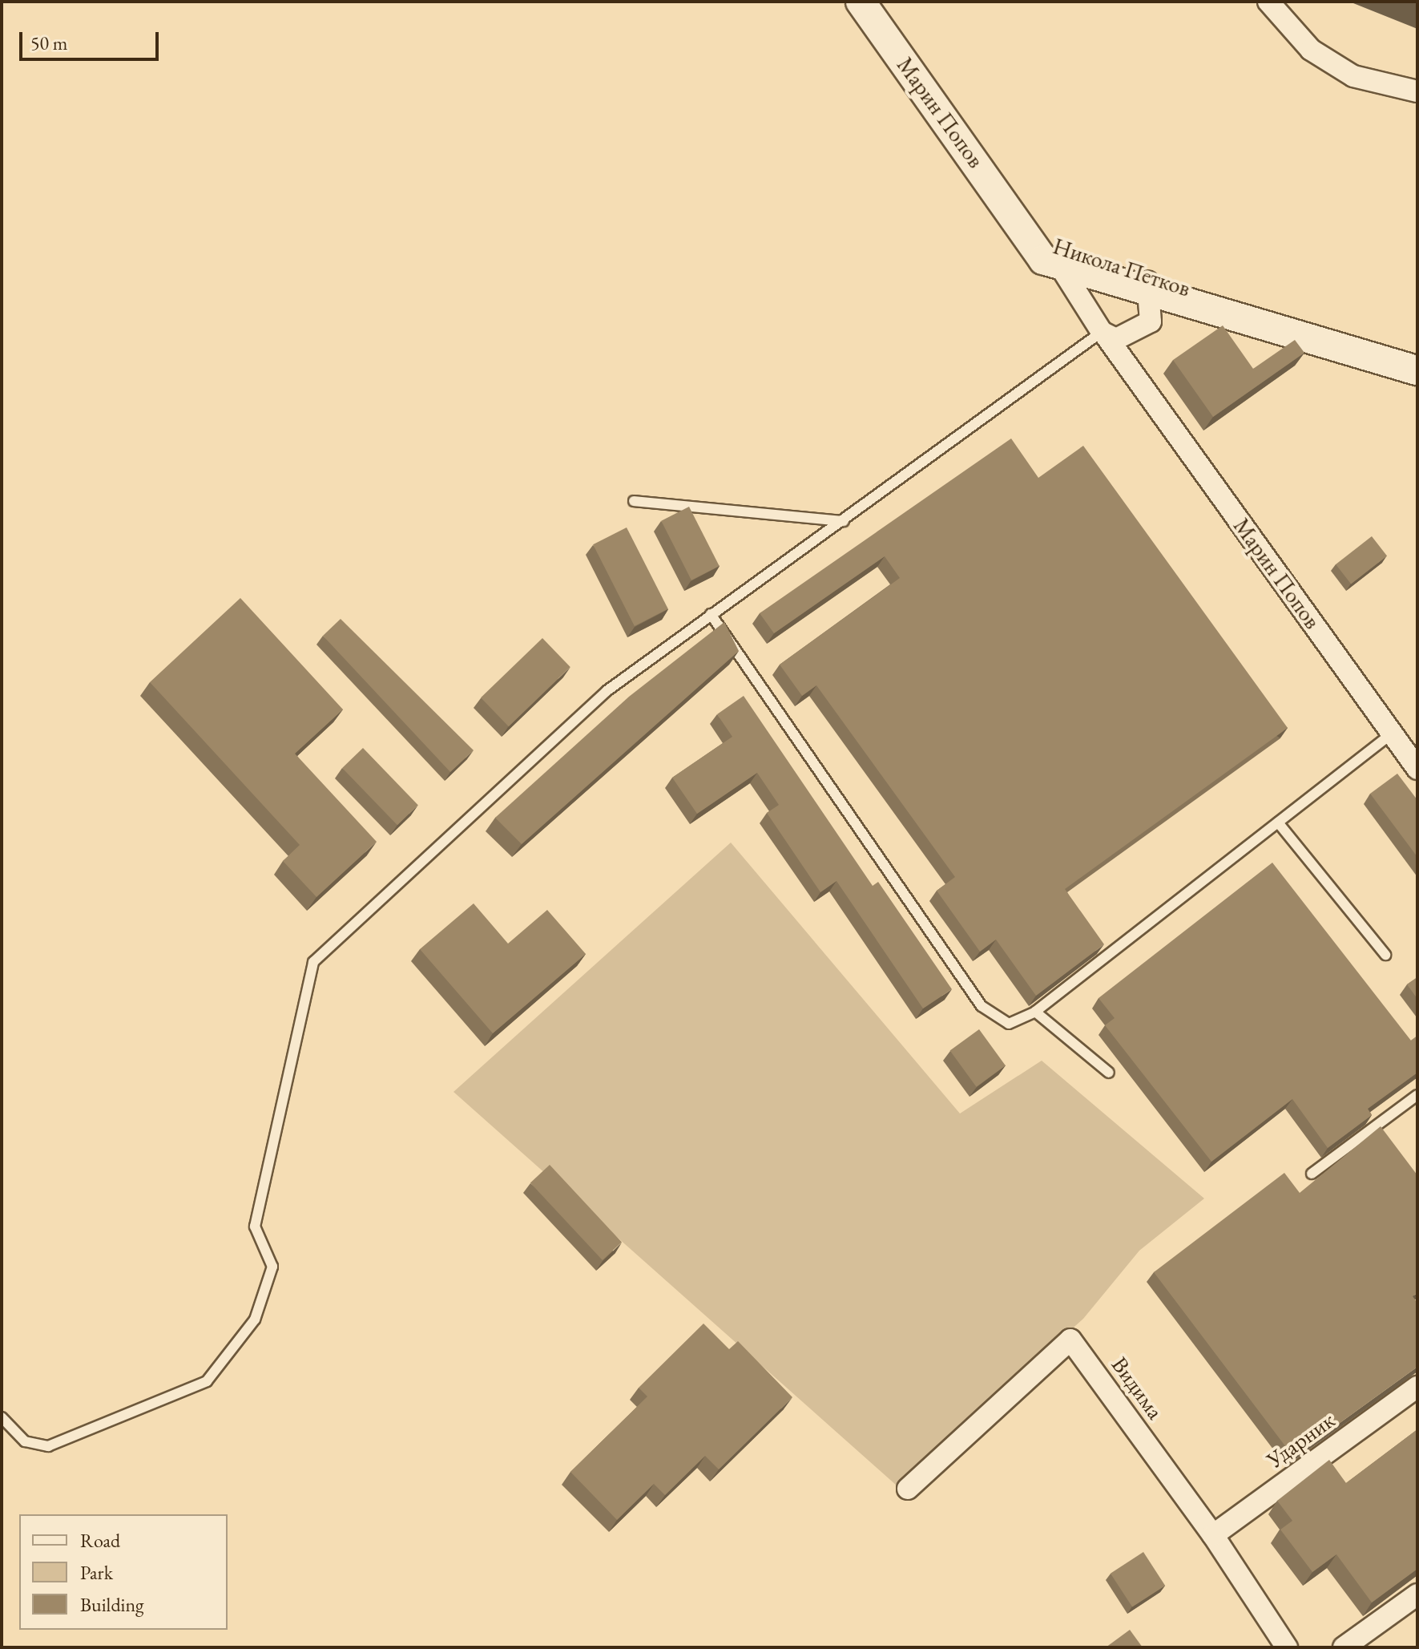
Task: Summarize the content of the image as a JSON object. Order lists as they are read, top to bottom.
{
  "streets": {
    "main road": ["Марин Попов", "Никола Петков"],
    "street": ["Видима", "Ударник"]
  },
  "crossings": [
    ["Марин Попов", "Никола Петков"],
    ["Видима", "Ударник"]
  ],
  "legend": ["Road", "Park", "Building"],
  "scale_bar": "50 m"
}
